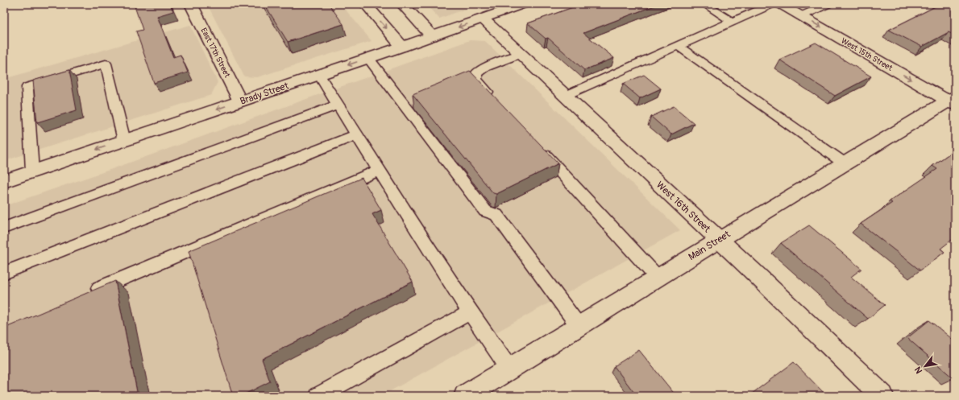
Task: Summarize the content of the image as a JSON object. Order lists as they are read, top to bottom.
{
  "streets": {
    "main road": [
      "East 17th Street",
      "West 15th Street",
      "Brady Street",
      "West 16th Street",
      "Main Street"
    ]
  },
  "crossings": [
    ["East 17th Street", "Brady Street"],
    ["West 15th Street", "Main Street"],
    ["Brady Street", "West 16th Street"],
    ["West 16th Street", "Main Street"]
  ],
  "one_way": ["West 15th Street", "Brady Street"],
  "north": "bottom left"
}
